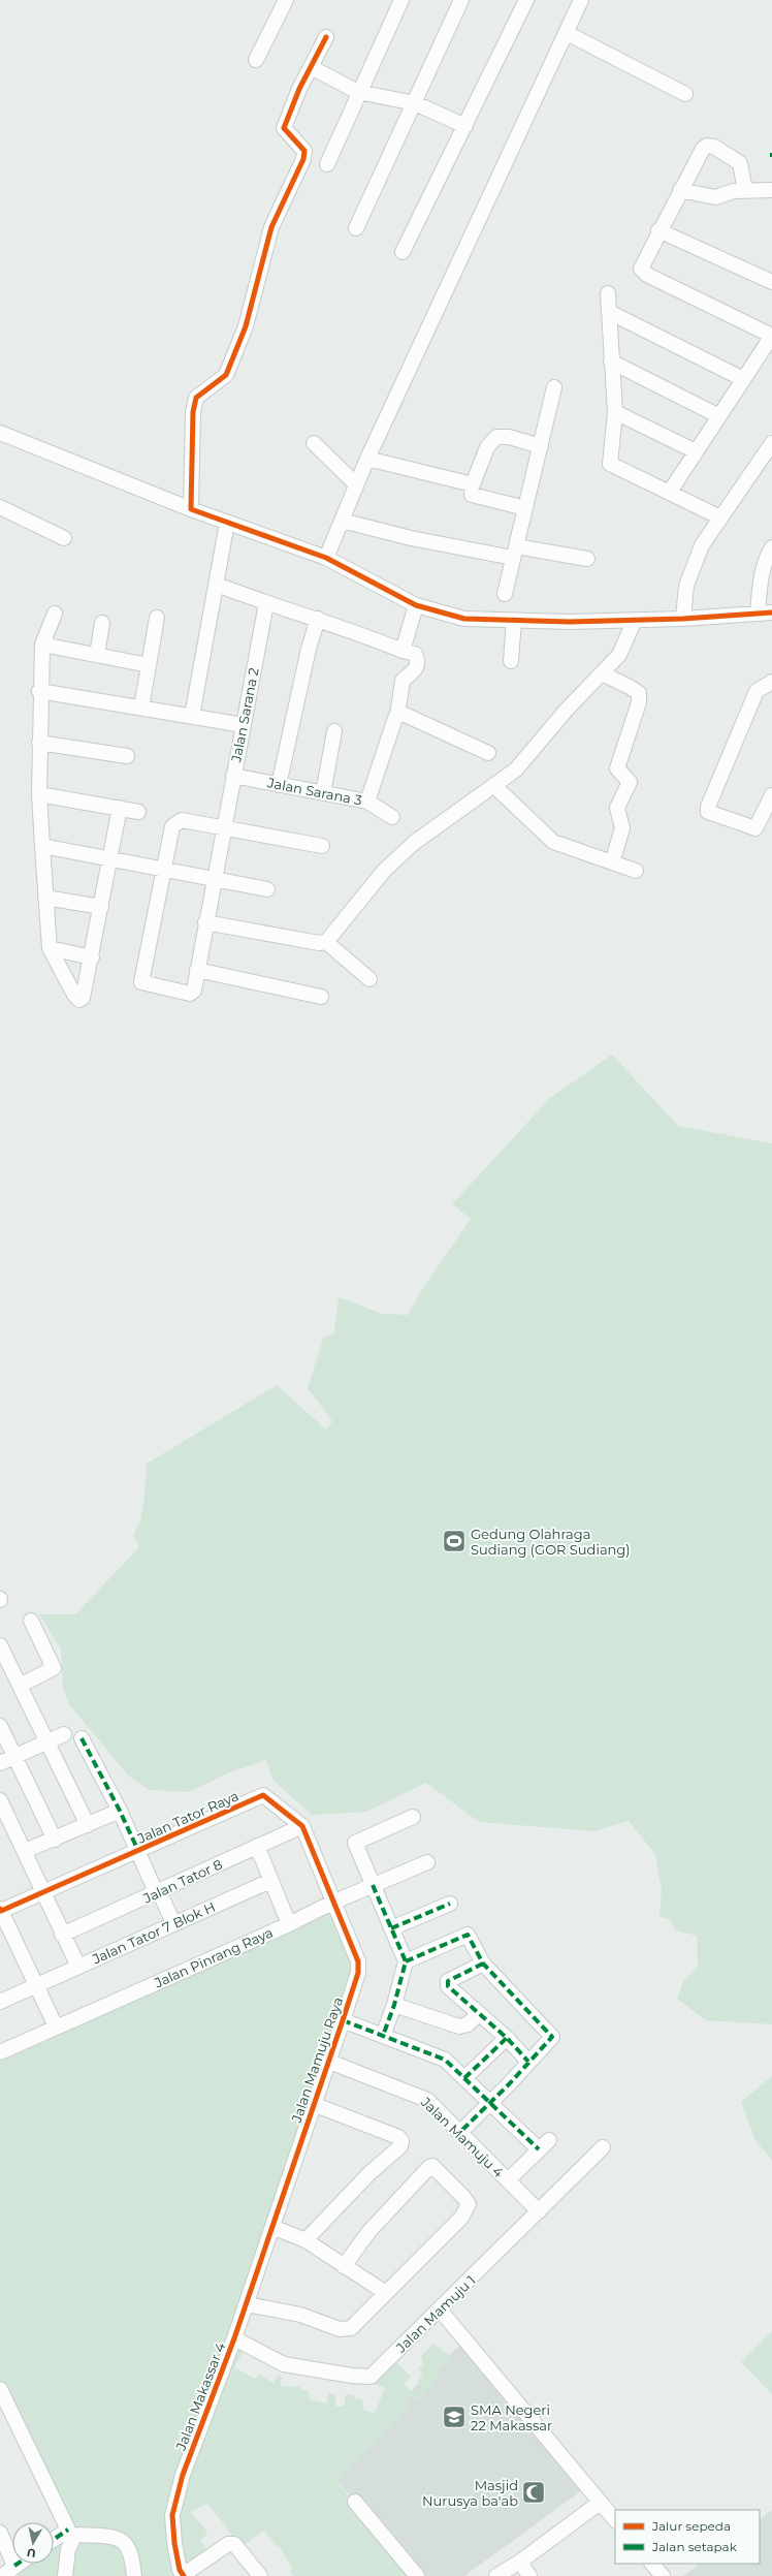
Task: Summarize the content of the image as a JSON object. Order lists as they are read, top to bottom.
{
  "streets": {
    "street": [
      "Jalan Sarana 2",
      "Jalan Sarana 3",
      "Jalan Tator Raya",
      "Jalan Tator 8",
      "Jalan Tator 7 Blok H",
      "Jalan Pinrang Raya",
      "Jalan Mamuju Raya",
      "Jalan Mamuju 4",
      "Jalan Mamuju 1",
      "Jalan Makassar 4"
    ]
  },
  "crossings": [
    ["Jalan Sarana 2", "Jalan Sarana 3"],
    ["Jalan Tator Raya", "Jalan Tator 8"],
    ["Jalan Tator Raya", "Jalan Pinrang Raya"],
    ["Jalan Tator Raya", "Jalan Mamuju Raya"],
    ["Jalan Pinrang Raya", "Jalan Mamuju Raya"],
    ["Jalan Mamuju Raya", "Jalan Mamuju 4"],
    ["Jalan Mamuju Raya", "Jalan Makassar 4"],
    ["Jalan Mamuju 4", "Jalan Mamuju 1"],
    ["Jalan Mamuju 1", "Jalan Makassar 4"]
  ],
  "places": {
    "sports": ["Gedung Olahraga Sudiang (GOR Sudiang)"],
    "school or university": ["SMA Negeri 22 Makassar"],
    "mosque": ["Masjid Nurusya ba'ab"]
  },
  "legend": ["Jalur sepeda", "Jalan setapak"],
  "north": "bottom"
}
